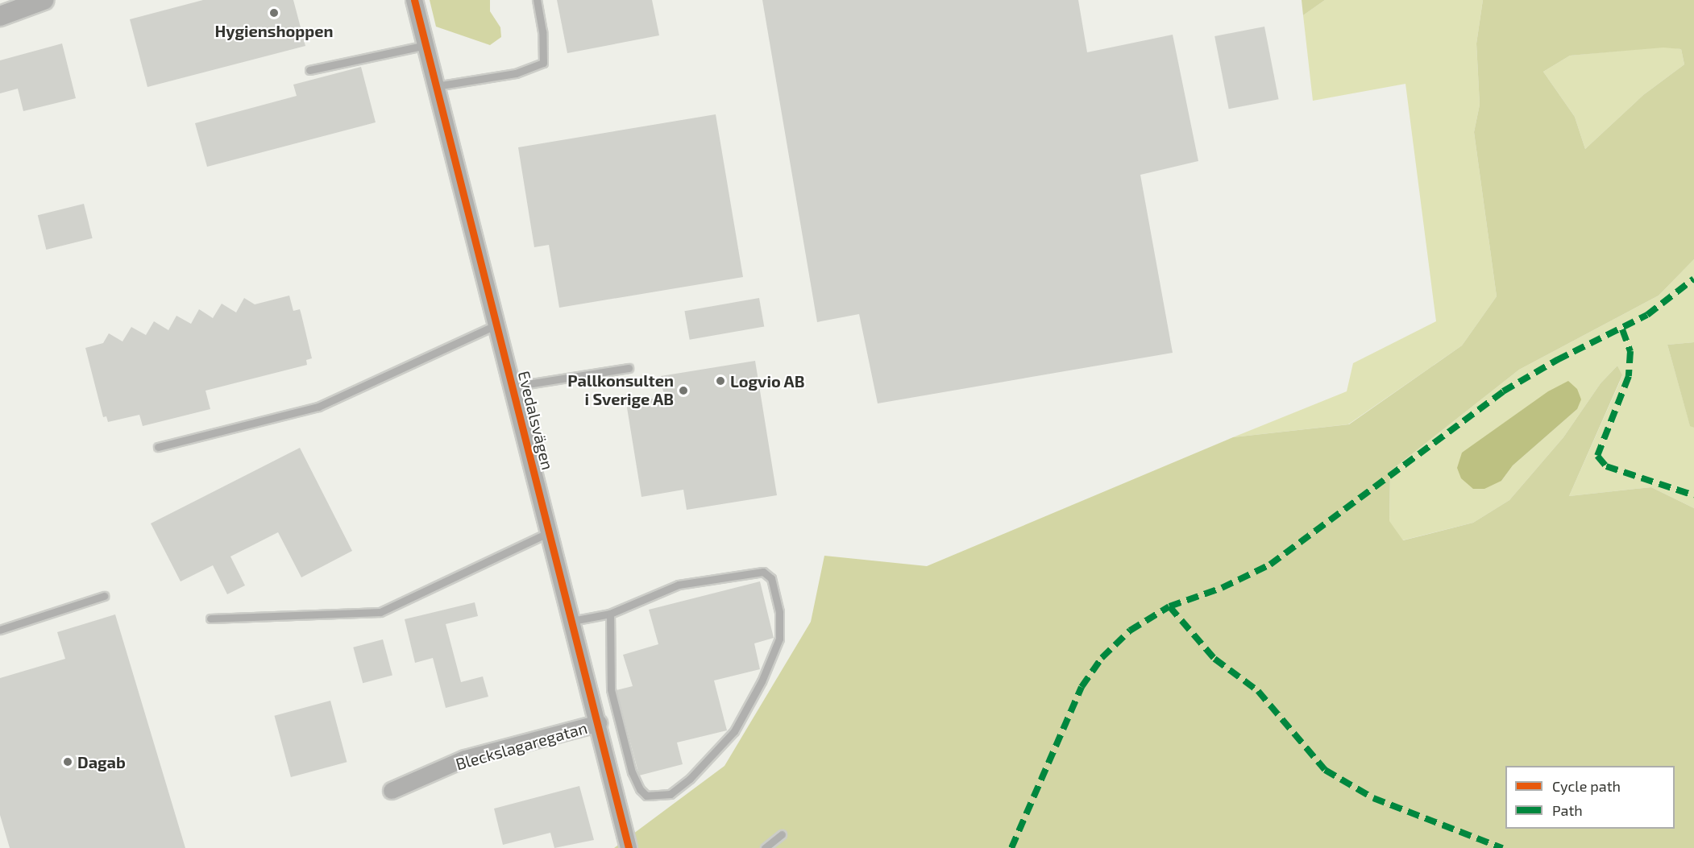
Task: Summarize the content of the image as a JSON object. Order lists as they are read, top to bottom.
{
  "streets": {
    "street": ["Evedalsvägen", "Bleckslagaregatan"]
  },
  "crossings": [
    ["Evedalsvägen", "Bleckslagaregatan"]
  ],
  "places": [
    "Hygienshoppen",
    "Logvio AB",
    "Pallkonsulten i Sverige AB",
    "Dagab"
  ],
  "legend": ["Cycle path", "Path"]
}
